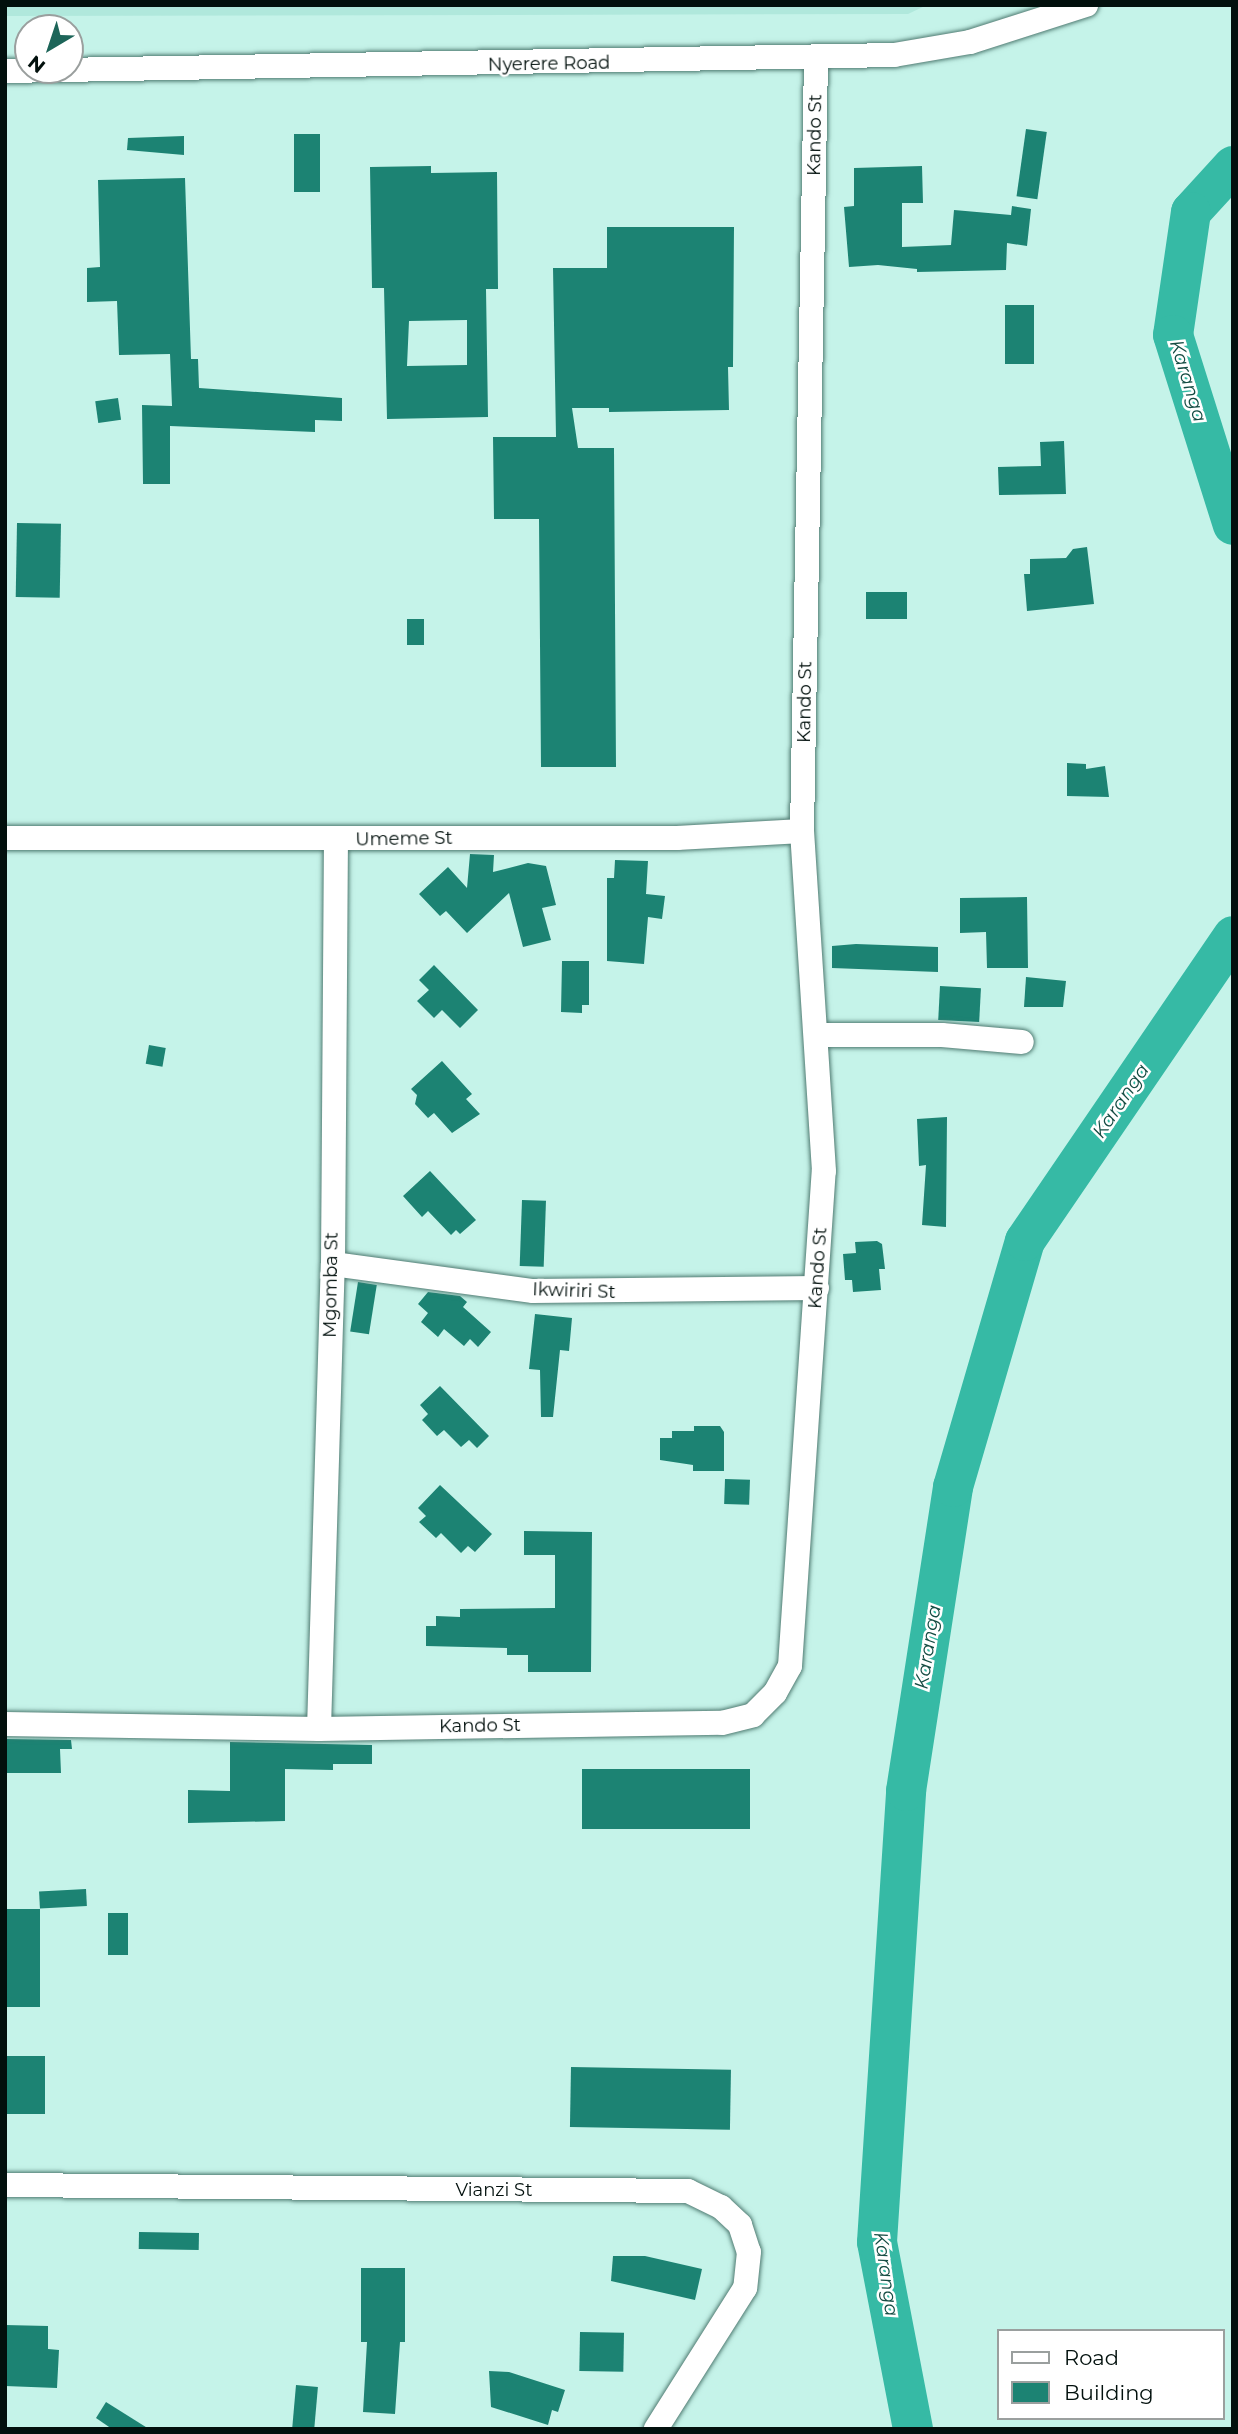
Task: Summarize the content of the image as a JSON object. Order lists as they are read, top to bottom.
{
  "streets": {
    "street": [
      "Nyerere Road",
      "Kando St",
      "Umeme St",
      "Mgomba St",
      "Ikwiriri St",
      "Vianzi St"
    ]
  },
  "crossings": [
    ["Nyerere Road", "Kando St"],
    ["Kando St", "Umeme St"],
    ["Kando St", "Mgomba St"],
    ["Kando St", "Ikwiriri St"],
    ["Umeme St", "Mgomba St"],
    ["Mgomba St", "Ikwiriri St"]
  ],
  "water": ["Karanga"],
  "legend": ["Road", "Building"],
  "north": "bottom left"
}
